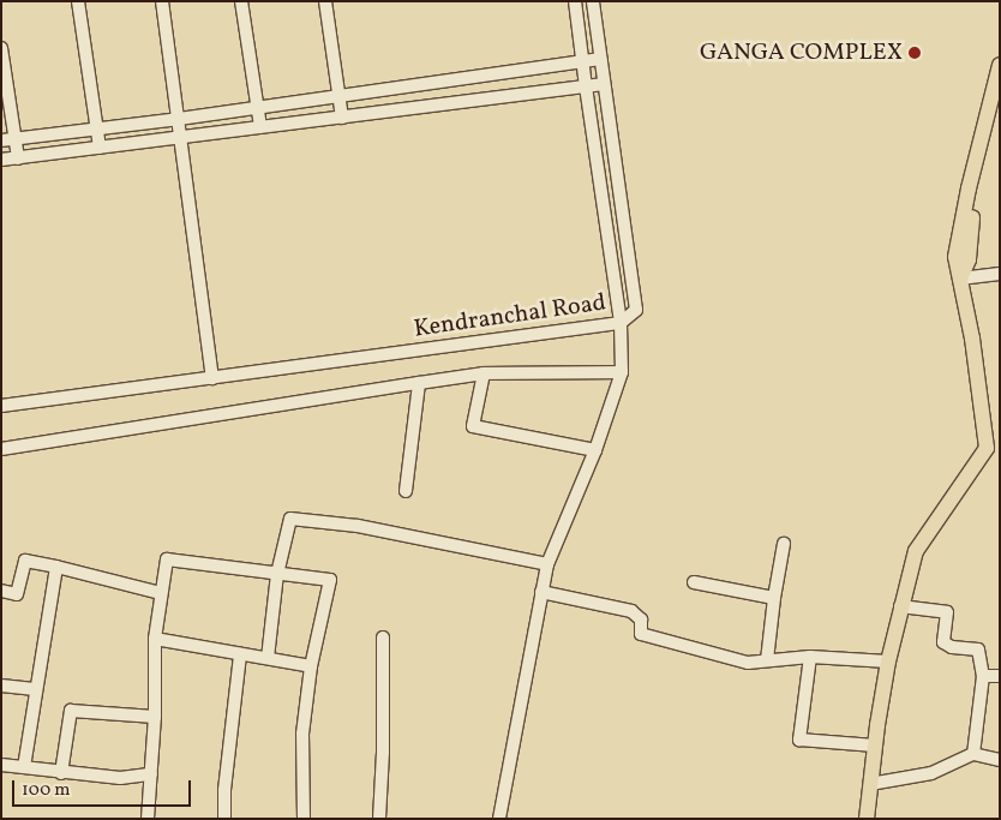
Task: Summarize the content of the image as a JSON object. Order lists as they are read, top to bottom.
{
  "streets": {
    "street": ["Kendranchal Road"]
  },
  "places": ["GANGA COMPLEX"],
  "scale_bar": "100 m"
}
